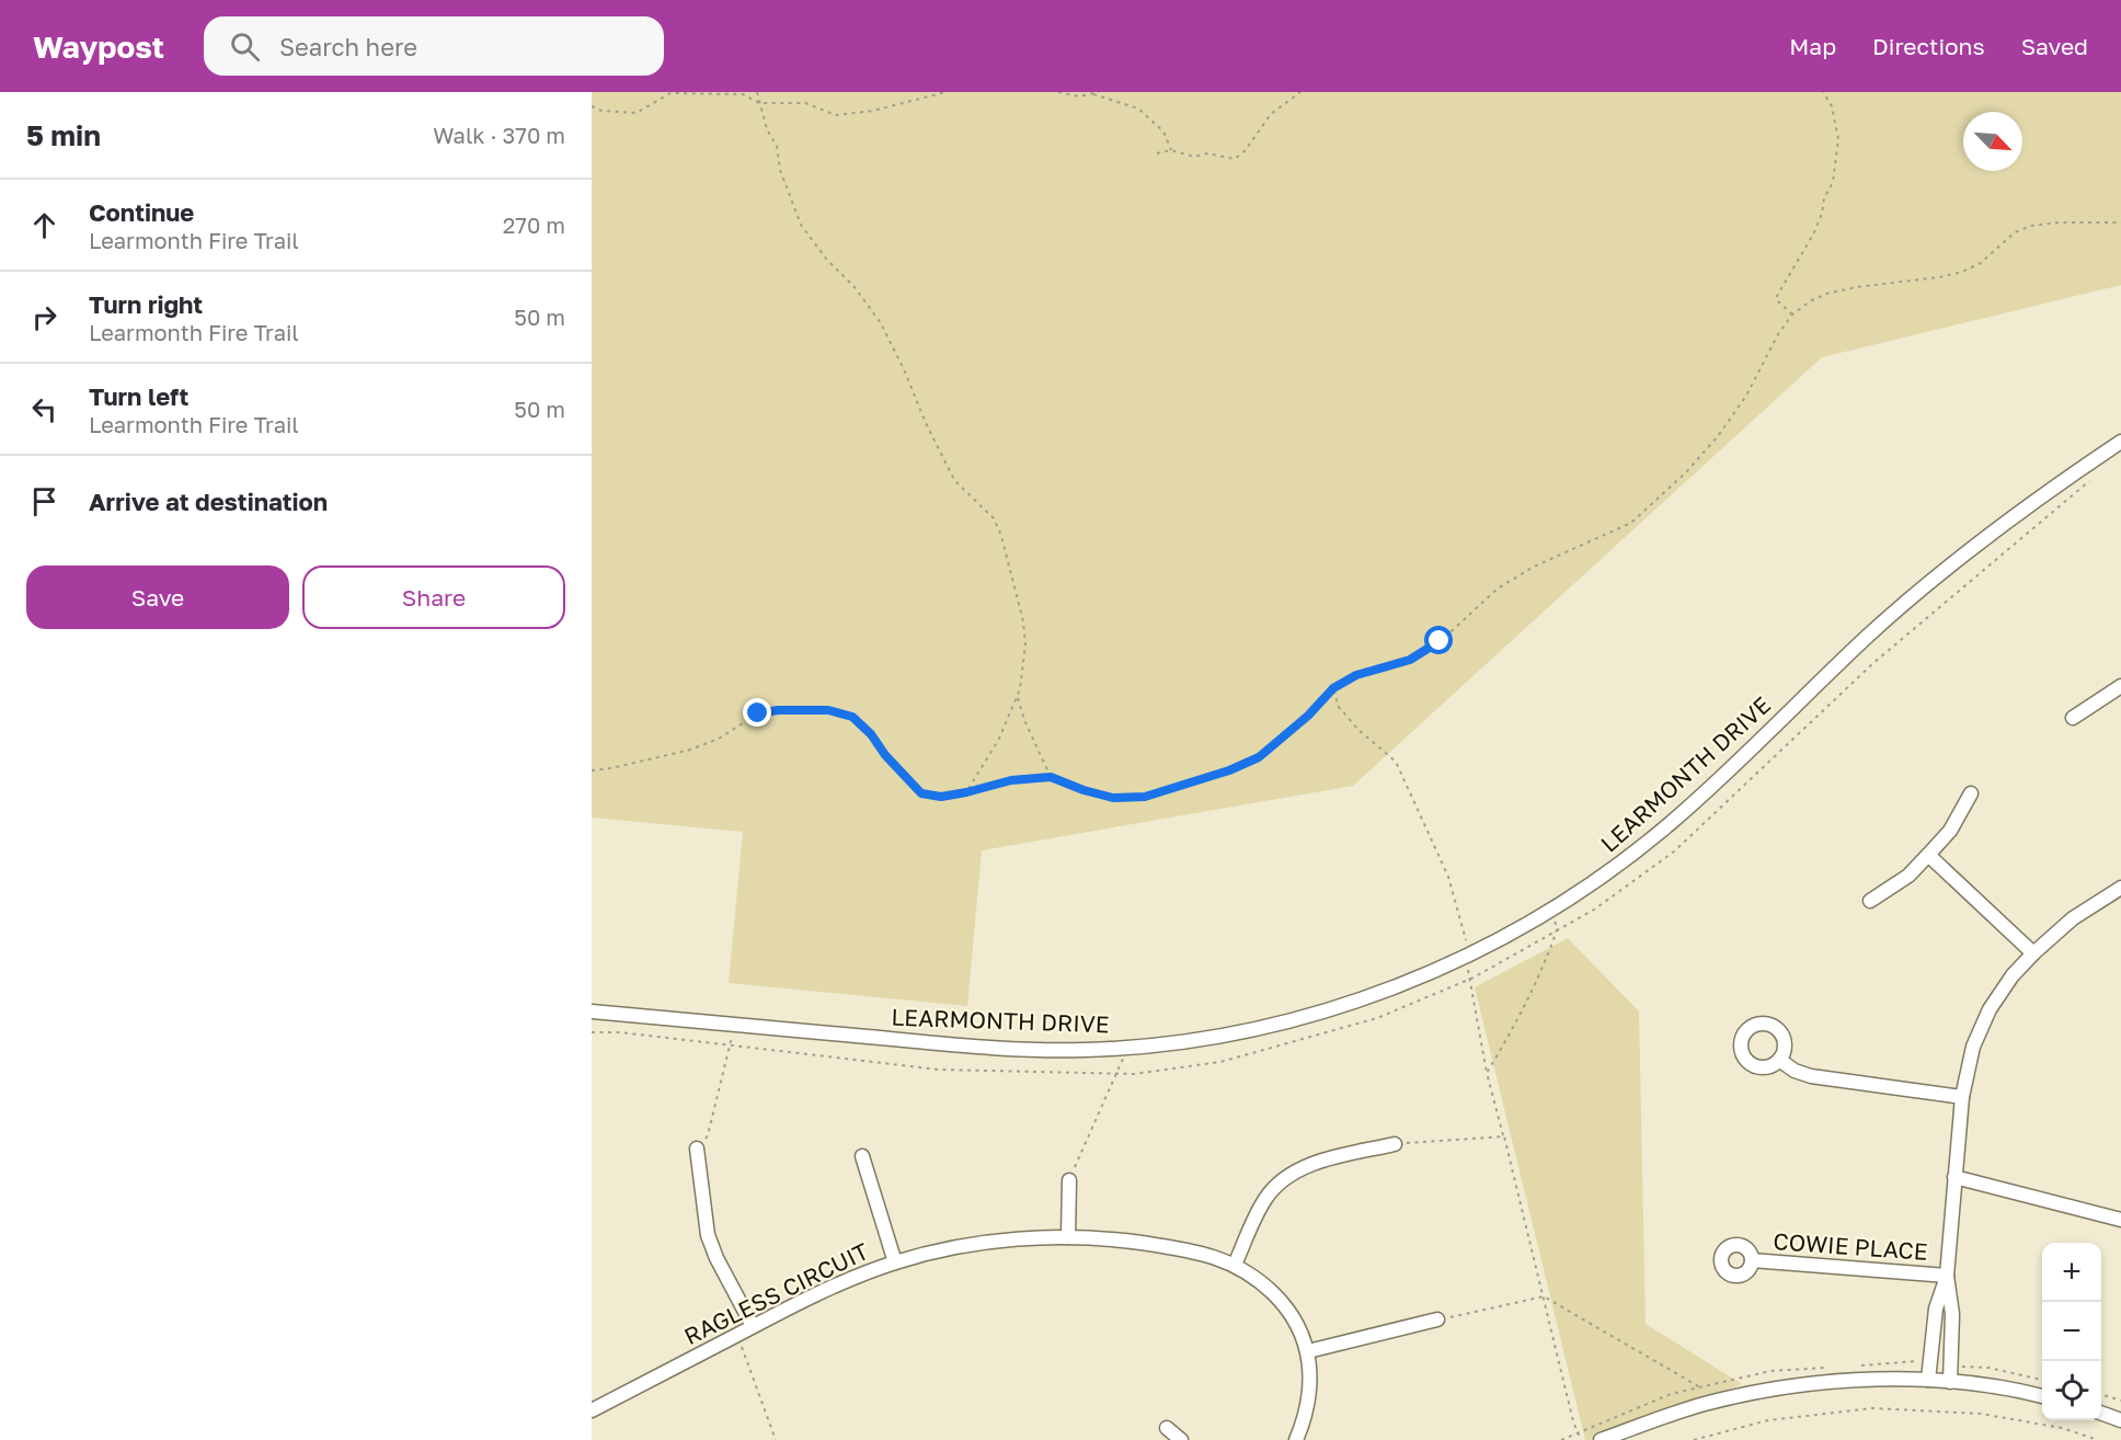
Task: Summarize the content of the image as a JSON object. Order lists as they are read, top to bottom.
{
  "streets": {
    "street": ["LEARMONTH DRIVE", "COWIE PLACE", "RAGLESS CIRCUIT"]
  },
  "north": "bottom right",
  "page": {
    "header": "Waypost",
    "search": "Search here",
    "nav": ["Map", "Directions", "Saved"],
    "heading": ["5 min", "Walk · 370 m"],
    "list": [
      ["Continue", "Learmonth Fire Trail", "270 m"],
      ["Turn right", "Learmonth Fire Trail", "50 m"],
      ["Turn left", "Learmonth Fire Trail", "50 m"],
      "Arrive at destination"
    ],
    "buttons": ["Save", "Share"],
    "map_buttons": ["+", "−"]
  }
}
